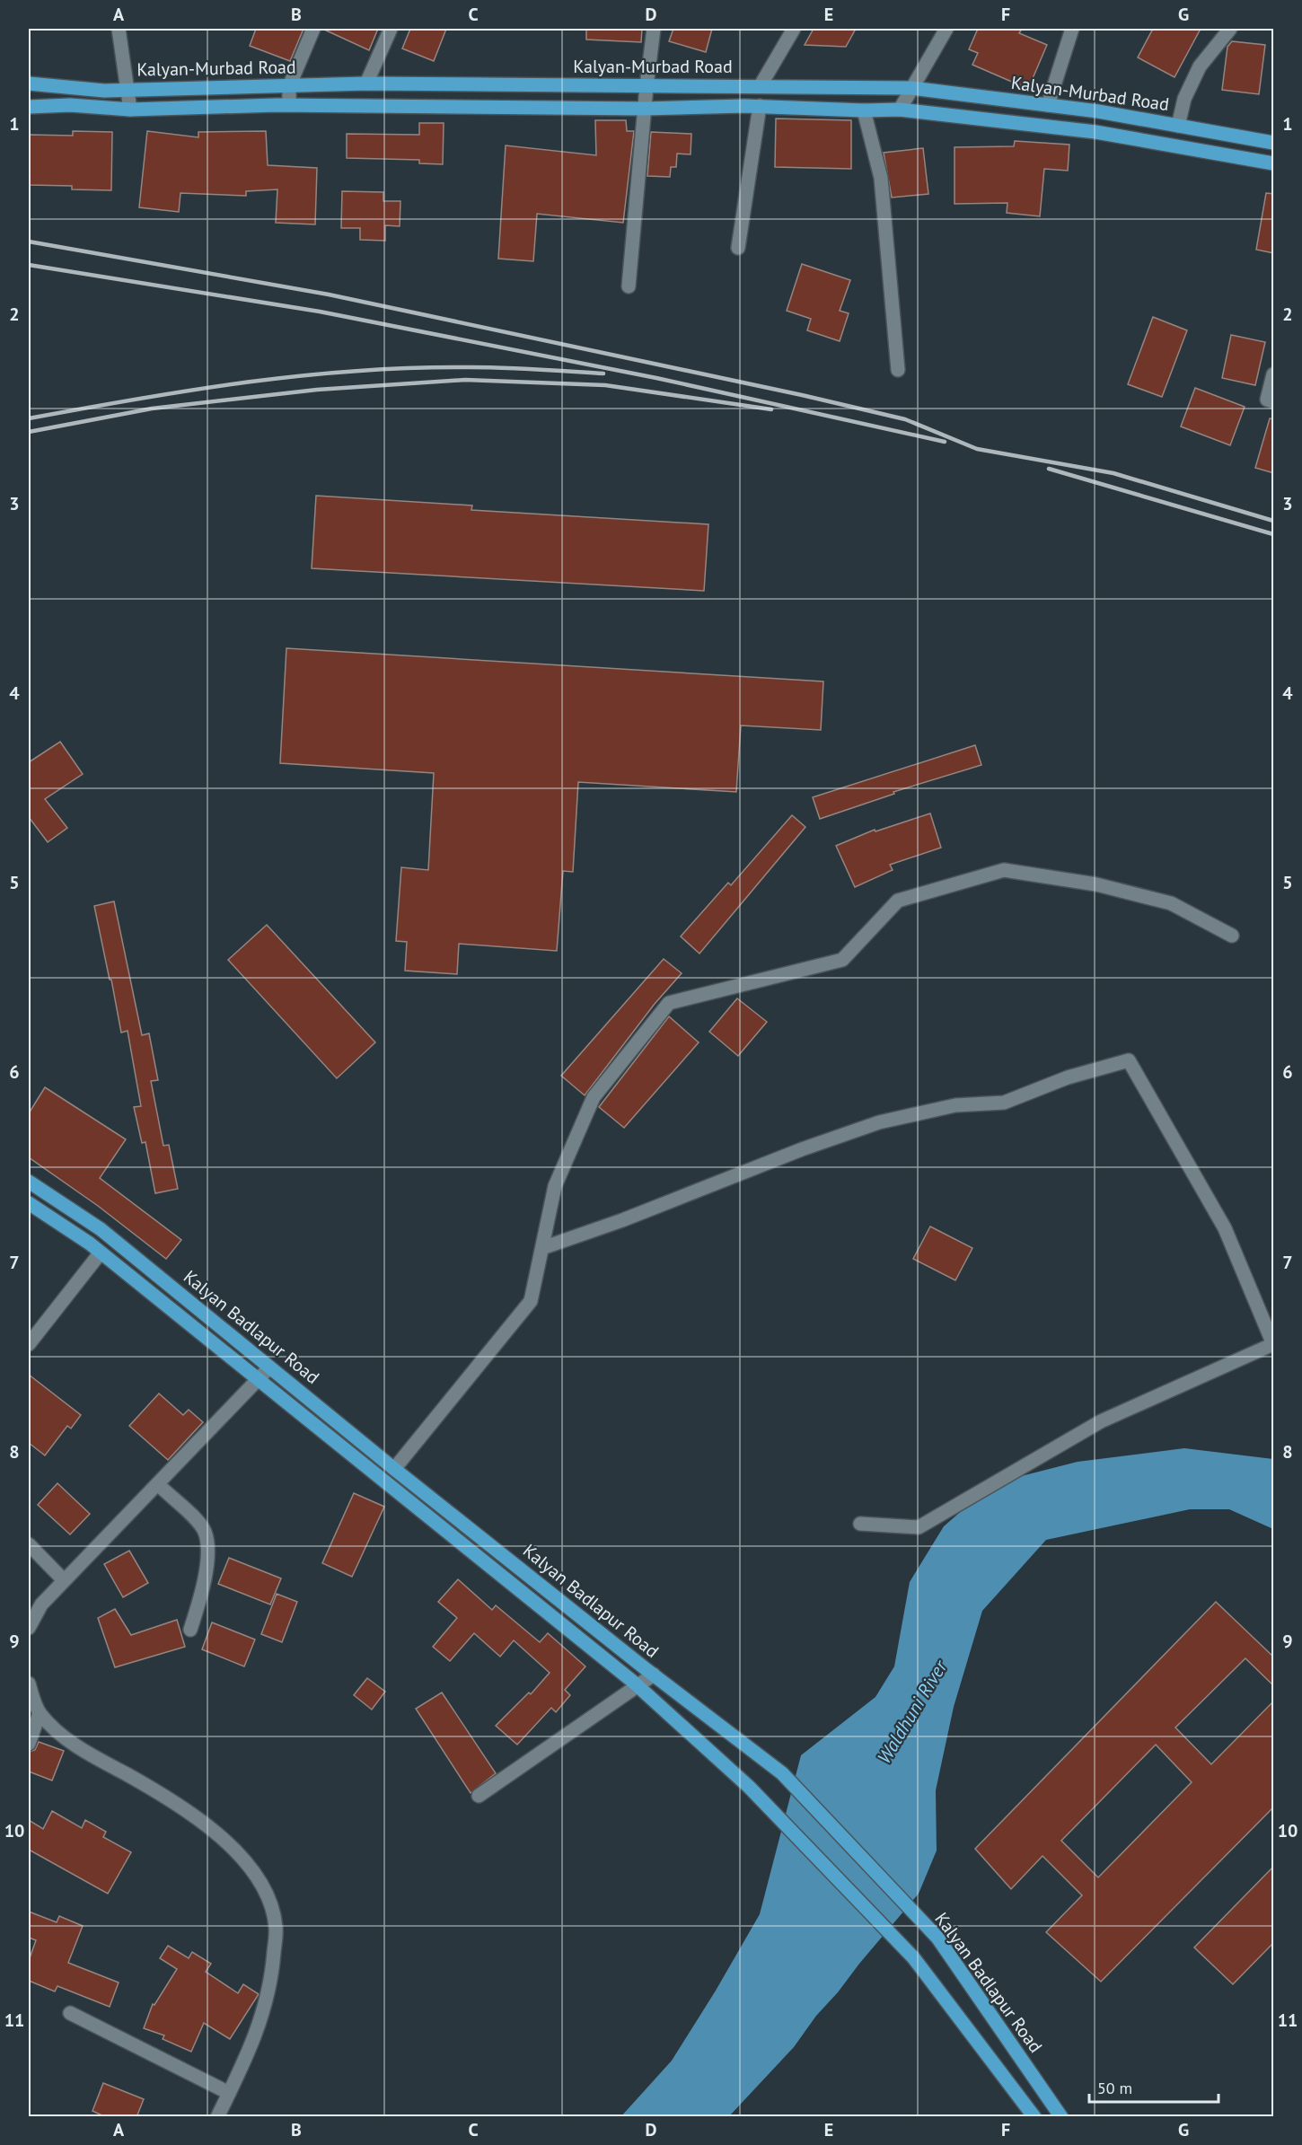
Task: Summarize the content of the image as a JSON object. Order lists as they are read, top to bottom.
{
  "streets": {
    "main road": ["Kalyan-Murbad Road", "Kalyan Badlapur Road"]
  },
  "water": ["Waldhuni River"],
  "scale_bar": "50 m",
  "grid": {
    "columns": [
      "A",
      "B",
      "C",
      "D",
      "E",
      "F",
      "G"
    ],
    "rows": [
      "1",
      "2",
      "3",
      "4",
      "5",
      "6",
      "7",
      "8",
      "9",
      "10",
      "11"
    ]
  }
}
